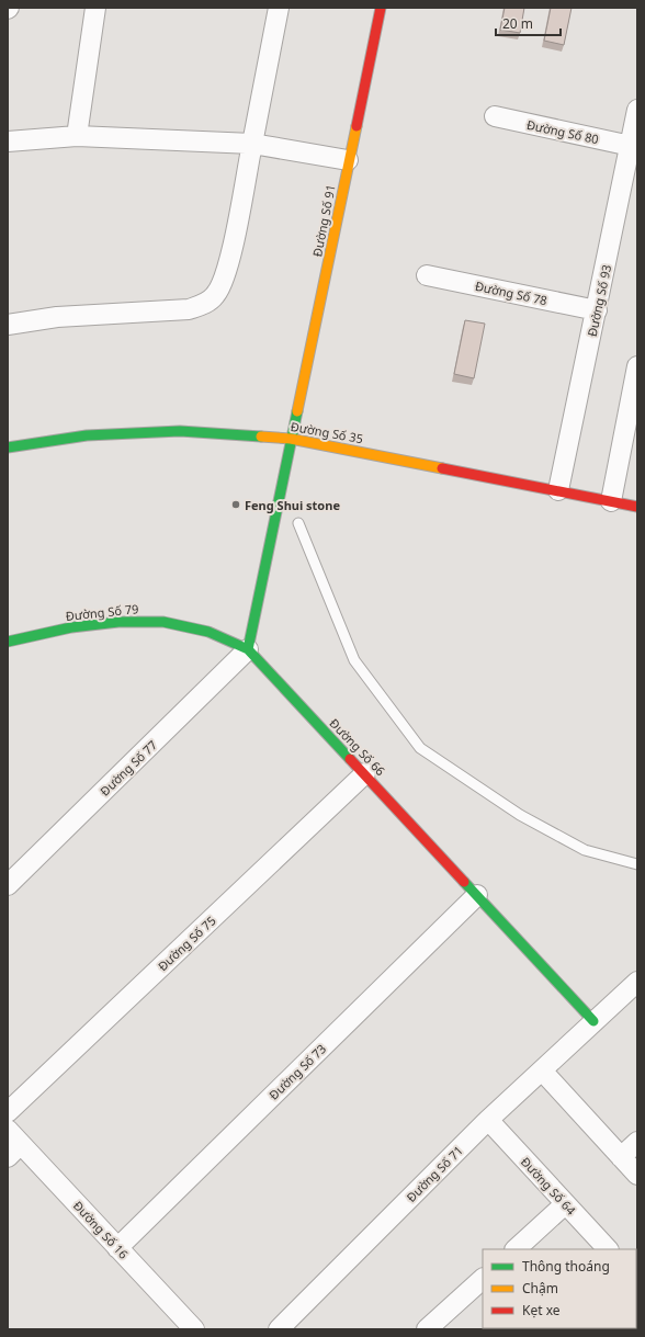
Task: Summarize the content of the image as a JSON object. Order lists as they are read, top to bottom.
{
  "streets": {
    "street": [
      "Đường Số 80",
      "Đường Số 91",
      "Đường Số 78",
      "Đường Số 93",
      "Đường Số 35",
      "Đường Số 79",
      "Đường Số 66",
      "Đường Số 77",
      "Đường Số 75",
      "Đường Số 73",
      "Đường Số 71",
      "Đường Số 64",
      "Đường Số 16"
    ]
  },
  "crossings": [
    ["Đường Số 80", "Đường Số 93"],
    ["Đường Số 91", "Đường Số 35"],
    ["Đường Số 78", "Đường Số 93"],
    ["Đường Số 93", "Đường Số 35"],
    ["Đường Số 79", "Đường Số 66"],
    ["Đường Số 79", "Đường Số 77"],
    ["Đường Số 66", "Đường Số 77"],
    ["Đường Số 66", "Đường Số 75"],
    ["Đường Số 66", "Đường Số 73"],
    ["Đường Số 66", "Đường Số 71"],
    ["Đường Số 73", "Đường Số 16"],
    ["Đường Số 71", "Đường Số 64"]
  ],
  "places": ["Feng Shui stone"],
  "legend": ["Thông thoáng", "Chậm", "Kẹt xe"],
  "scale_bar": "20 m"
}
